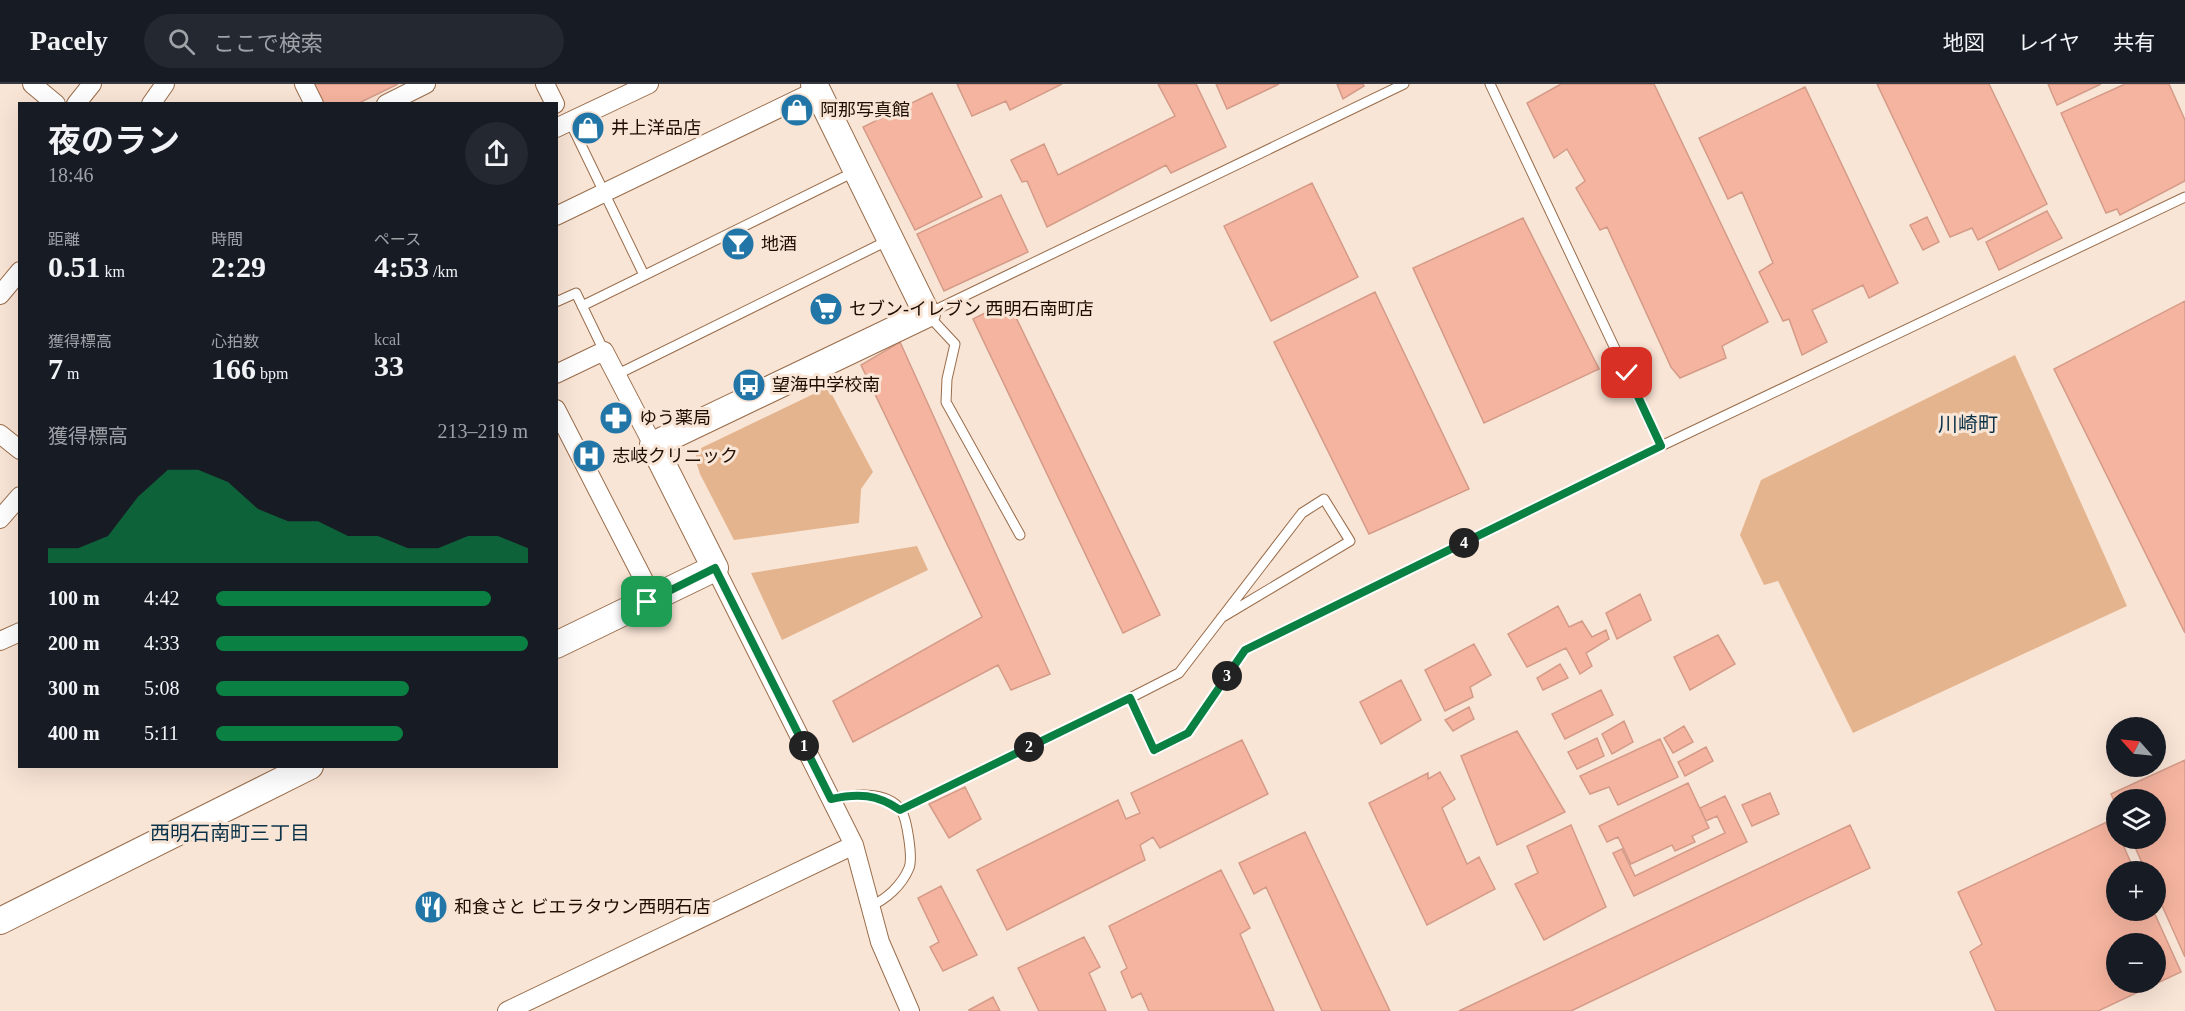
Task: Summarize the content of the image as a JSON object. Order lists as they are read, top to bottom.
{
  "districts": ["川崎町", "西明石南町三丁目"],
  "places": {
    "shop": ["阿那写真館", "井上洋品店"],
    "bar": ["地酒"],
    "supermarket": ["セブン-イレブン 西明石南町店"],
    "bus stop": ["望海中学校南"],
    "pharmacy": ["ゆう薬局"],
    "hospital": ["志岐クリニック"],
    "restaurant": ["和食さと ビエラタウン西明石店"]
  },
  "north": "top left",
  "page": {
    "header": "Pacely",
    "search": "ここで検索",
    "nav": ["地図", "レイヤ", "共有"],
    "heading": ["夜のラン", "18:46"],
    "stats": [
      ["距離", "0.51 km"],
      ["時間", "2:29"],
      ["ペース", "4:53 /km"],
      ["獲得標高", "7 m"],
      ["心拍数", "166 bpm"],
      ["kcal", "33"]
    ],
    "chart": ["獲得標高", "213–219 m"],
    "pins": [
      "4",
      "3",
      "1",
      "2"
    ],
    "list": [
      {
        "name": "100 m",
        "note": "4:42"
      },
      {
        "name": "200 m",
        "note": "4:33"
      },
      {
        "name": "300 m",
        "note": "5:08"
      },
      {
        "name": "400 m",
        "note": "5:11"
      }
    ],
    "map_buttons": ["+", "−"]
  }
}
